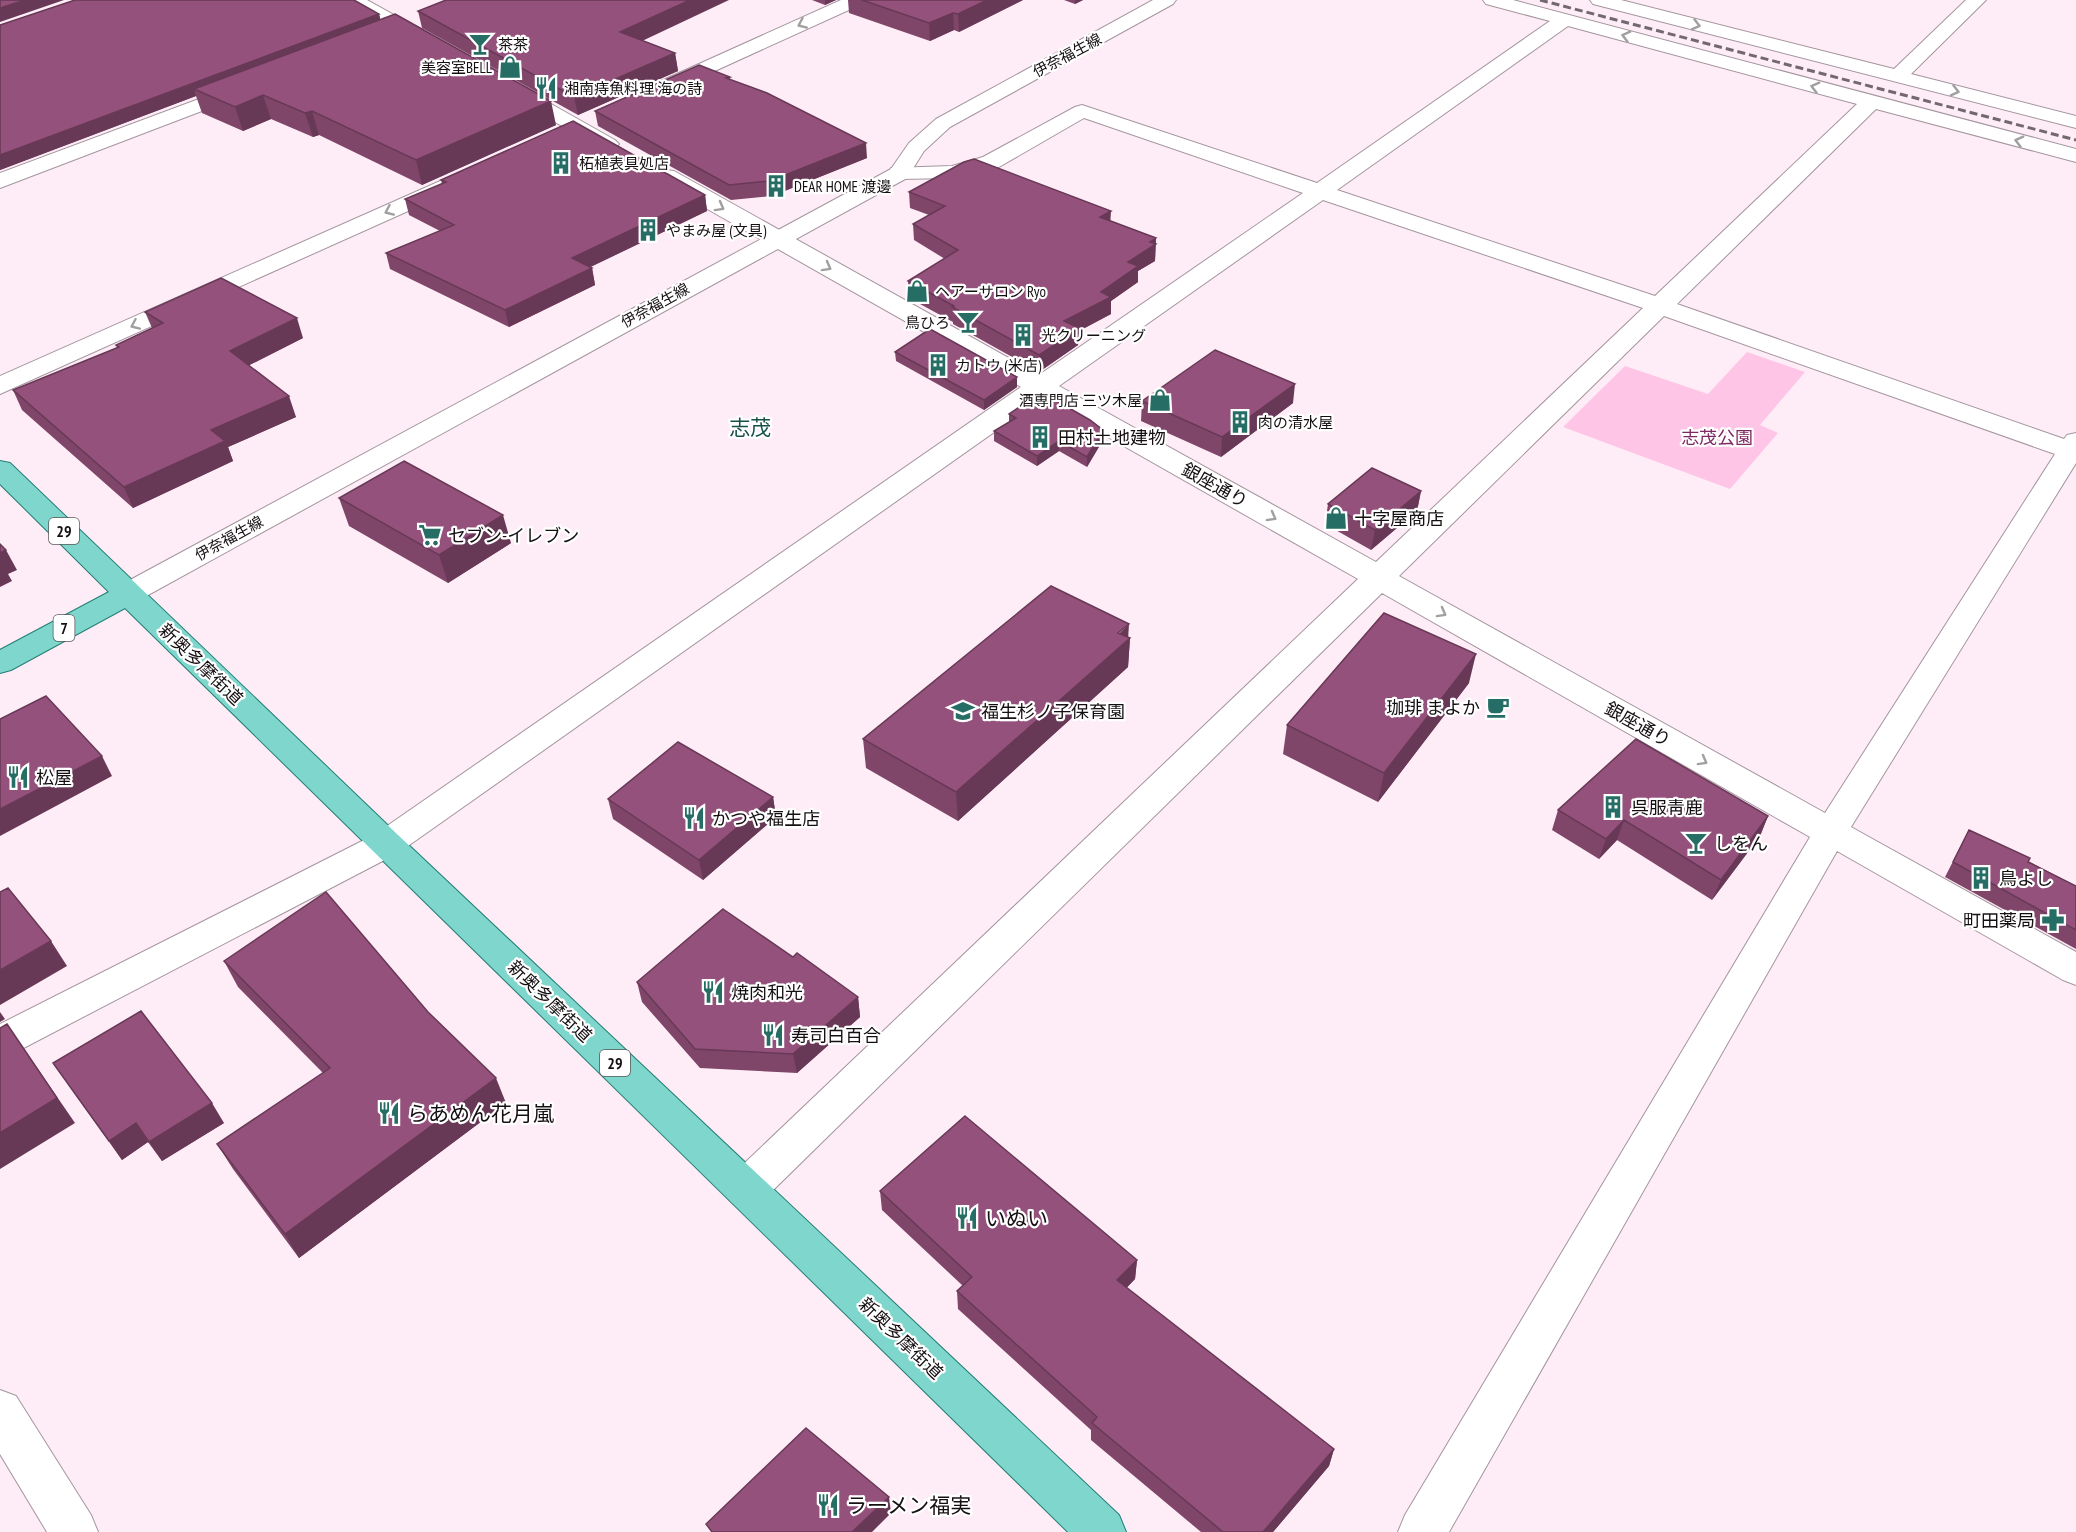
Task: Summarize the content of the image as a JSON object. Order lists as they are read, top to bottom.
{
  "streets": {
    "main road": ["29", "7", "新奥多摩街道"],
    "street": ["伊奈福生線", "銀座通り"]
  },
  "crossings": [
    ["伊奈福生線", "銀座通り"],
    ["伊奈福生線", "7"],
    ["伊奈福生線", "新奥多摩街道"],
    ["7", "新奥多摩街道"]
  ],
  "one_way": ["銀座通り"],
  "districts": ["志茂"],
  "parks": ["志茂公園"],
  "places": {
    "bar": ["茶茶", "鳥ひろ", "しをん"],
    "shop": [
      "美容室BELL",
      "ヘアーサロン Ryo",
      "酒専門店 三ツ木屋",
      "十字屋商店"
    ],
    "restaurant": [
      "湘南痔魚料理 海の詩",
      "松屋",
      "かつや福生店",
      "焼肉和光",
      "寿司白百合",
      "らあめん花月嵐",
      "いぬい",
      "ラーメン福実"
    ],
    "building": [
      "柘植表具処店",
      "DEAR HOME 渡邊",
      "やまみ屋 (文具)",
      "光クリーニング",
      "カトウ (米店)",
      "肉の清水屋",
      "田村土地建物",
      "呉服靑鹿",
      "鳥よし"
    ],
    "supermarket": ["セブン-イレブン"],
    "cafe": ["珈琲 まよか"],
    "school or university": ["福生杉ノ子保育園"],
    "pharmacy": ["町田薬局"]
  }
}
